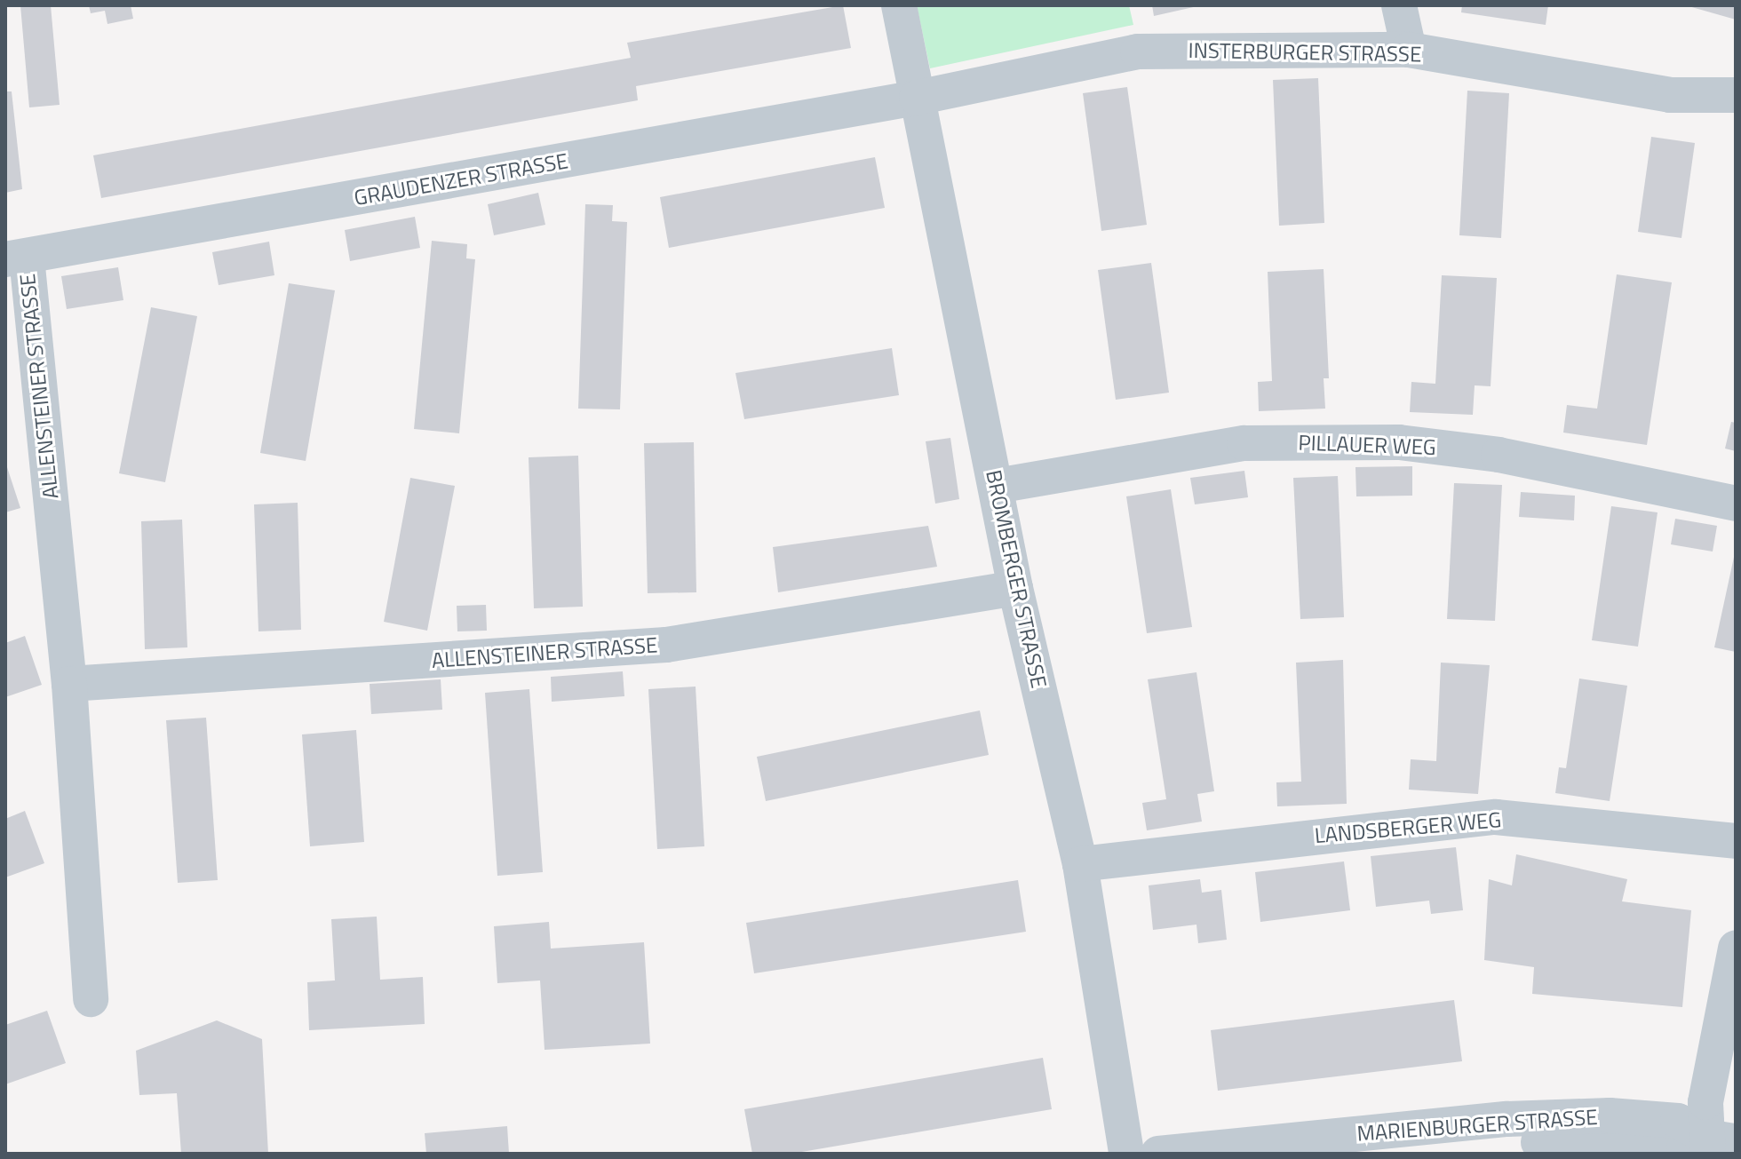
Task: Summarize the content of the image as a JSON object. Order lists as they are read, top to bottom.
{
  "streets": {
    "street": [
      "INSTERBURGER STRASSE",
      "GRAUDENZER STRASSE",
      "ALLENSTEINER STRASSE",
      "PILLAUER WEG",
      "BROMBERGER STRASSE",
      "LANDSBERGER WEG",
      "MARIENBURGER STRASSE"
    ]
  },
  "crossings": [
    ["INSTERBURGER STRASSE", "GRAUDENZER STRASSE"],
    ["INSTERBURGER STRASSE", "BROMBERGER STRASSE"],
    ["GRAUDENZER STRASSE", "ALLENSTEINER STRASSE"],
    ["GRAUDENZER STRASSE", "BROMBERGER STRASSE"],
    ["ALLENSTEINER STRASSE", "BROMBERGER STRASSE"],
    ["PILLAUER WEG", "BROMBERGER STRASSE"],
    ["BROMBERGER STRASSE", "LANDSBERGER WEG"]
  ]
}
